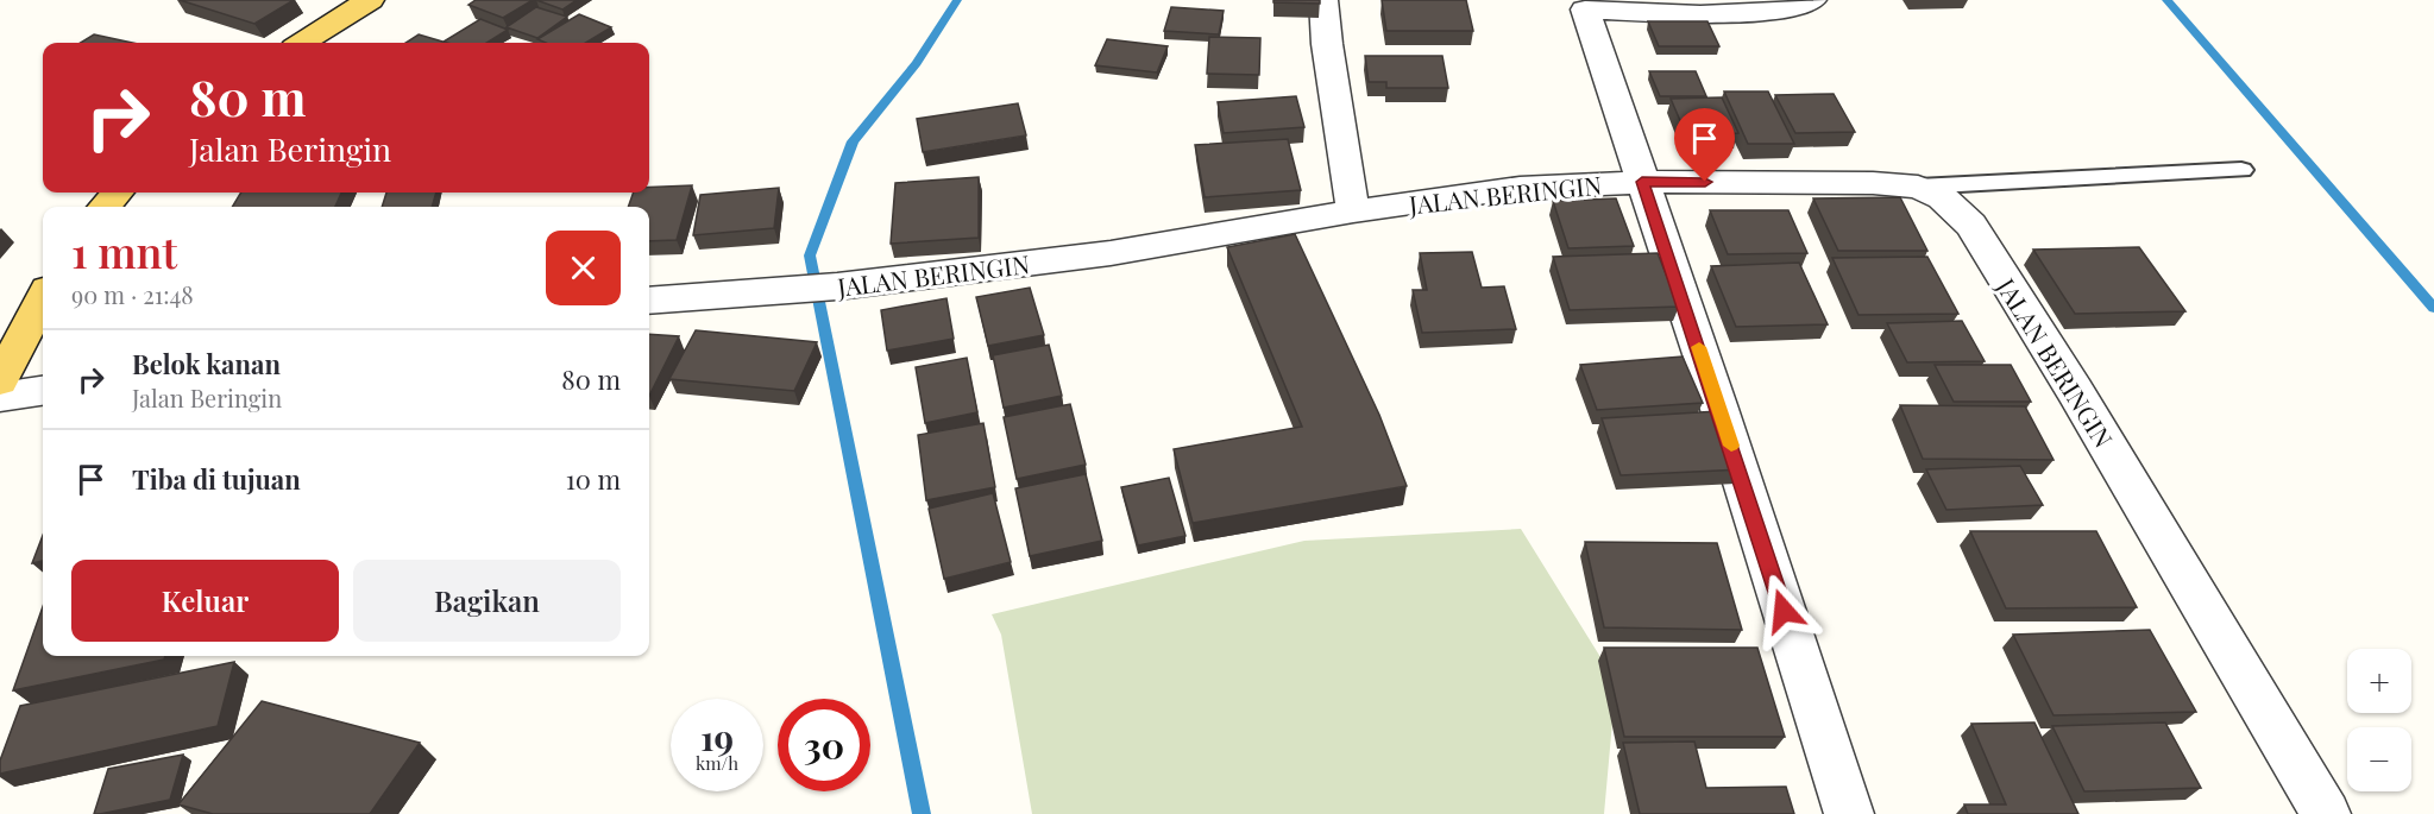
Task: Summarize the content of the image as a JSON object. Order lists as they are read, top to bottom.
{
  "streets": {
    "street": ["JALAN BERINGIN"]
  },
  "page": {
    "turn": ["80 m", "Jalan Beringin"],
    "heading": ["1 mnt", "90 m · 21:48"],
    "list": [
      {
        "name": "Belok kanan",
        "note": "Jalan Beringin",
        "value": "80 m"
      },
      {
        "name": "Tiba di tujuan",
        "value": "10 m"
      }
    ],
    "buttons": ["Keluar", "Bagikan"],
    "map_buttons": ["+", "−"],
    "speed": "19 km/h",
    "limit": "30"
  }
}
